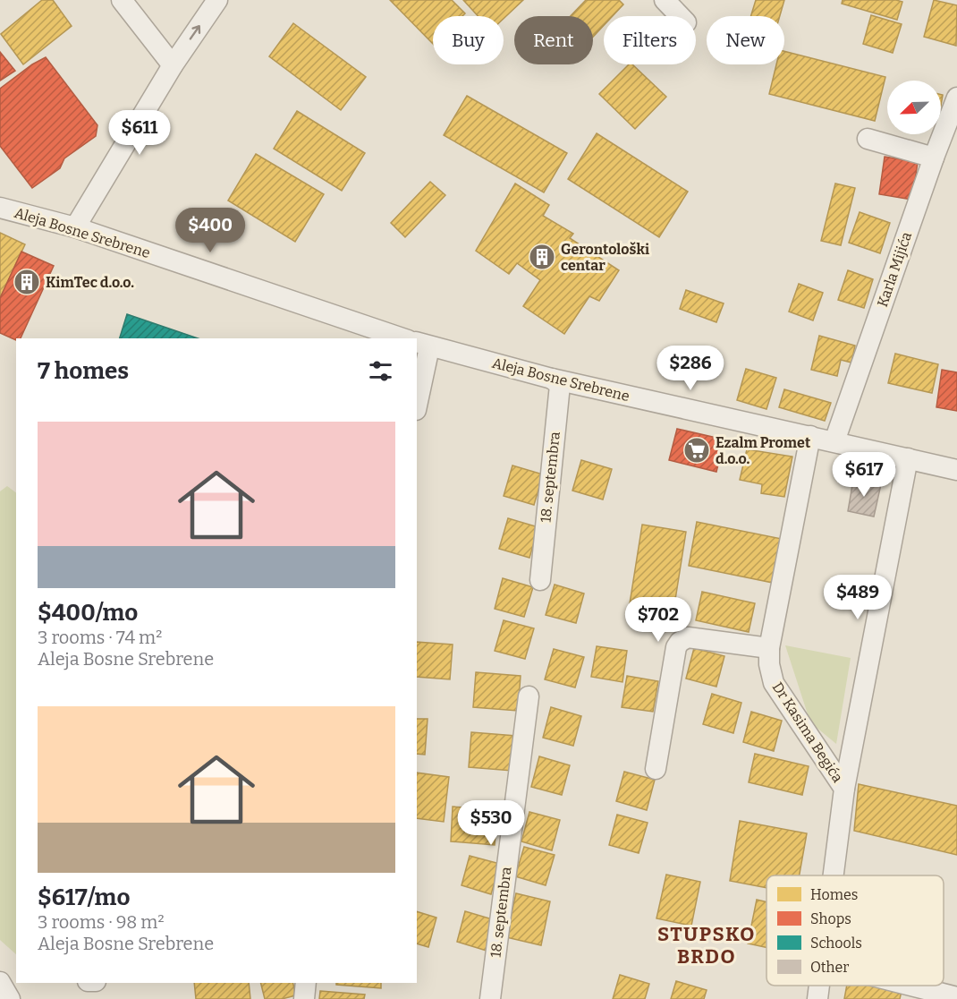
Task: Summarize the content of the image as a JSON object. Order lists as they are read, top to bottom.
{
  "streets": {
    "street": [
      "Aleja Bosne Srebrene",
      "Karla Mijića",
      "18. septembra",
      "Dr Kasima Begića"
    ]
  },
  "crossings": [
    ["Aleja Bosne Srebrene", "Karla Mijića"],
    ["Aleja Bosne Srebrene", "18. septembra"],
    ["Aleja Bosne Srebrene", "Dr Kasima Begića"]
  ],
  "districts": ["STUPSKO BRDO"],
  "places": {
    "building": ["Gerontološki centar", "KimTec d.o.o."],
    "supermarket": ["Ezalm Promet d.o.o."]
  },
  "legend": [
    "Homes",
    "Shops",
    "Schools",
    "Other"
  ],
  "north": "bottom left",
  "page": {
    "chip": [
      "Buy",
      "Rent",
      "Filters",
      "New"
    ],
    "price": [
      "$611",
      "$400",
      "$286",
      "$617",
      "$489",
      "$702",
      "$530"
    ],
    "heading": "7 homes",
    "list": [
      {
        "name": "$400/mo",
        "note": "3 rooms · 74 m² · Aleja Bosne Srebrene"
      },
      {
        "name": "$617/mo",
        "note": "3 rooms · 98 m² · Aleja Bosne Srebrene"
      }
    ]
  }
}
